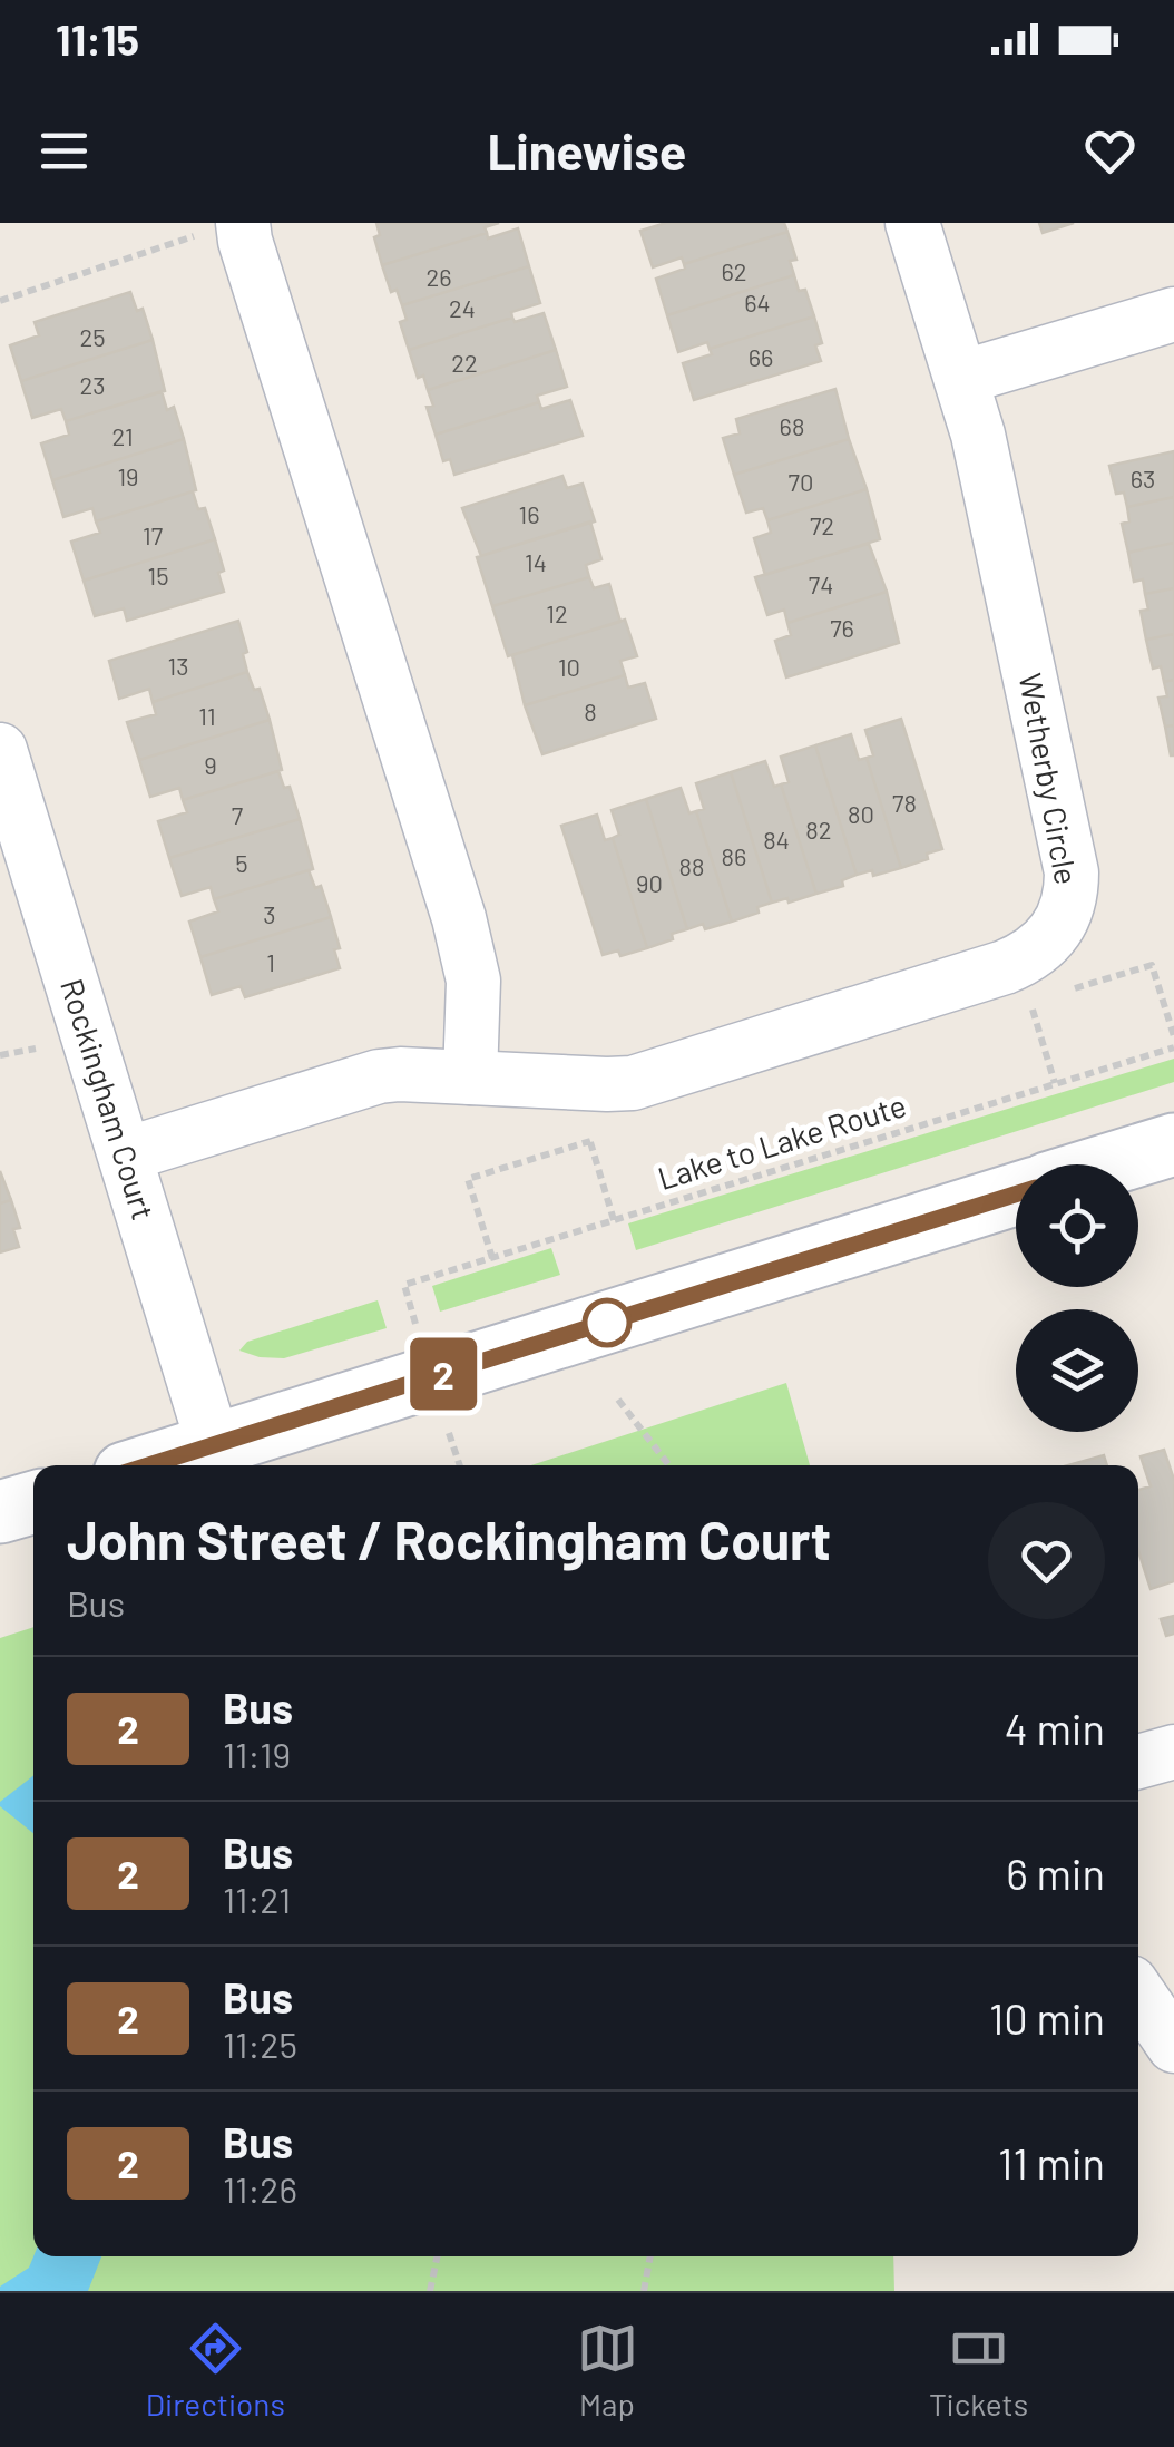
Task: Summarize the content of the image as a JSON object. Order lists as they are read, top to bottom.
{
  "streets": {
    "street": ["Wetherby Circle", "Rockingham Court"],
    "path": ["Lake to Lake Route"]
  },
  "crossings": [
    ["Wetherby Circle", "Rockingham Court"]
  ],
  "lines": ["bus line 2"],
  "house_numbers": [
    "62",
    "26",
    "64",
    "24",
    "25",
    "66",
    "22",
    "23",
    "68",
    "21",
    "19",
    "63",
    "70",
    "16",
    "72",
    "17",
    "14",
    "15",
    "74",
    "12",
    "76",
    "13",
    "10",
    "8",
    "11",
    "9",
    "78",
    "80",
    "7",
    "82",
    "84",
    "86",
    "5",
    "88",
    "90",
    "3",
    "1"
  ],
  "page": {
    "status": "11:15",
    "header": "Linewise",
    "on_map": "2",
    "heading": ["John Street / Rockingham Court", "Bus"],
    "list": [
      {
        "mark": "2",
        "name": "Bus",
        "note": "11:19",
        "value": "4 min"
      },
      {
        "mark": "2",
        "name": "Bus",
        "note": "11:21",
        "value": "6 min"
      },
      {
        "mark": "2",
        "name": "Bus",
        "note": "11:25",
        "value": "10 min"
      },
      {
        "mark": "2",
        "name": "Bus",
        "note": "11:26",
        "value": "11 min"
      }
    ],
    "tabs": ["Directions", "Map", "Tickets"]
  }
}
